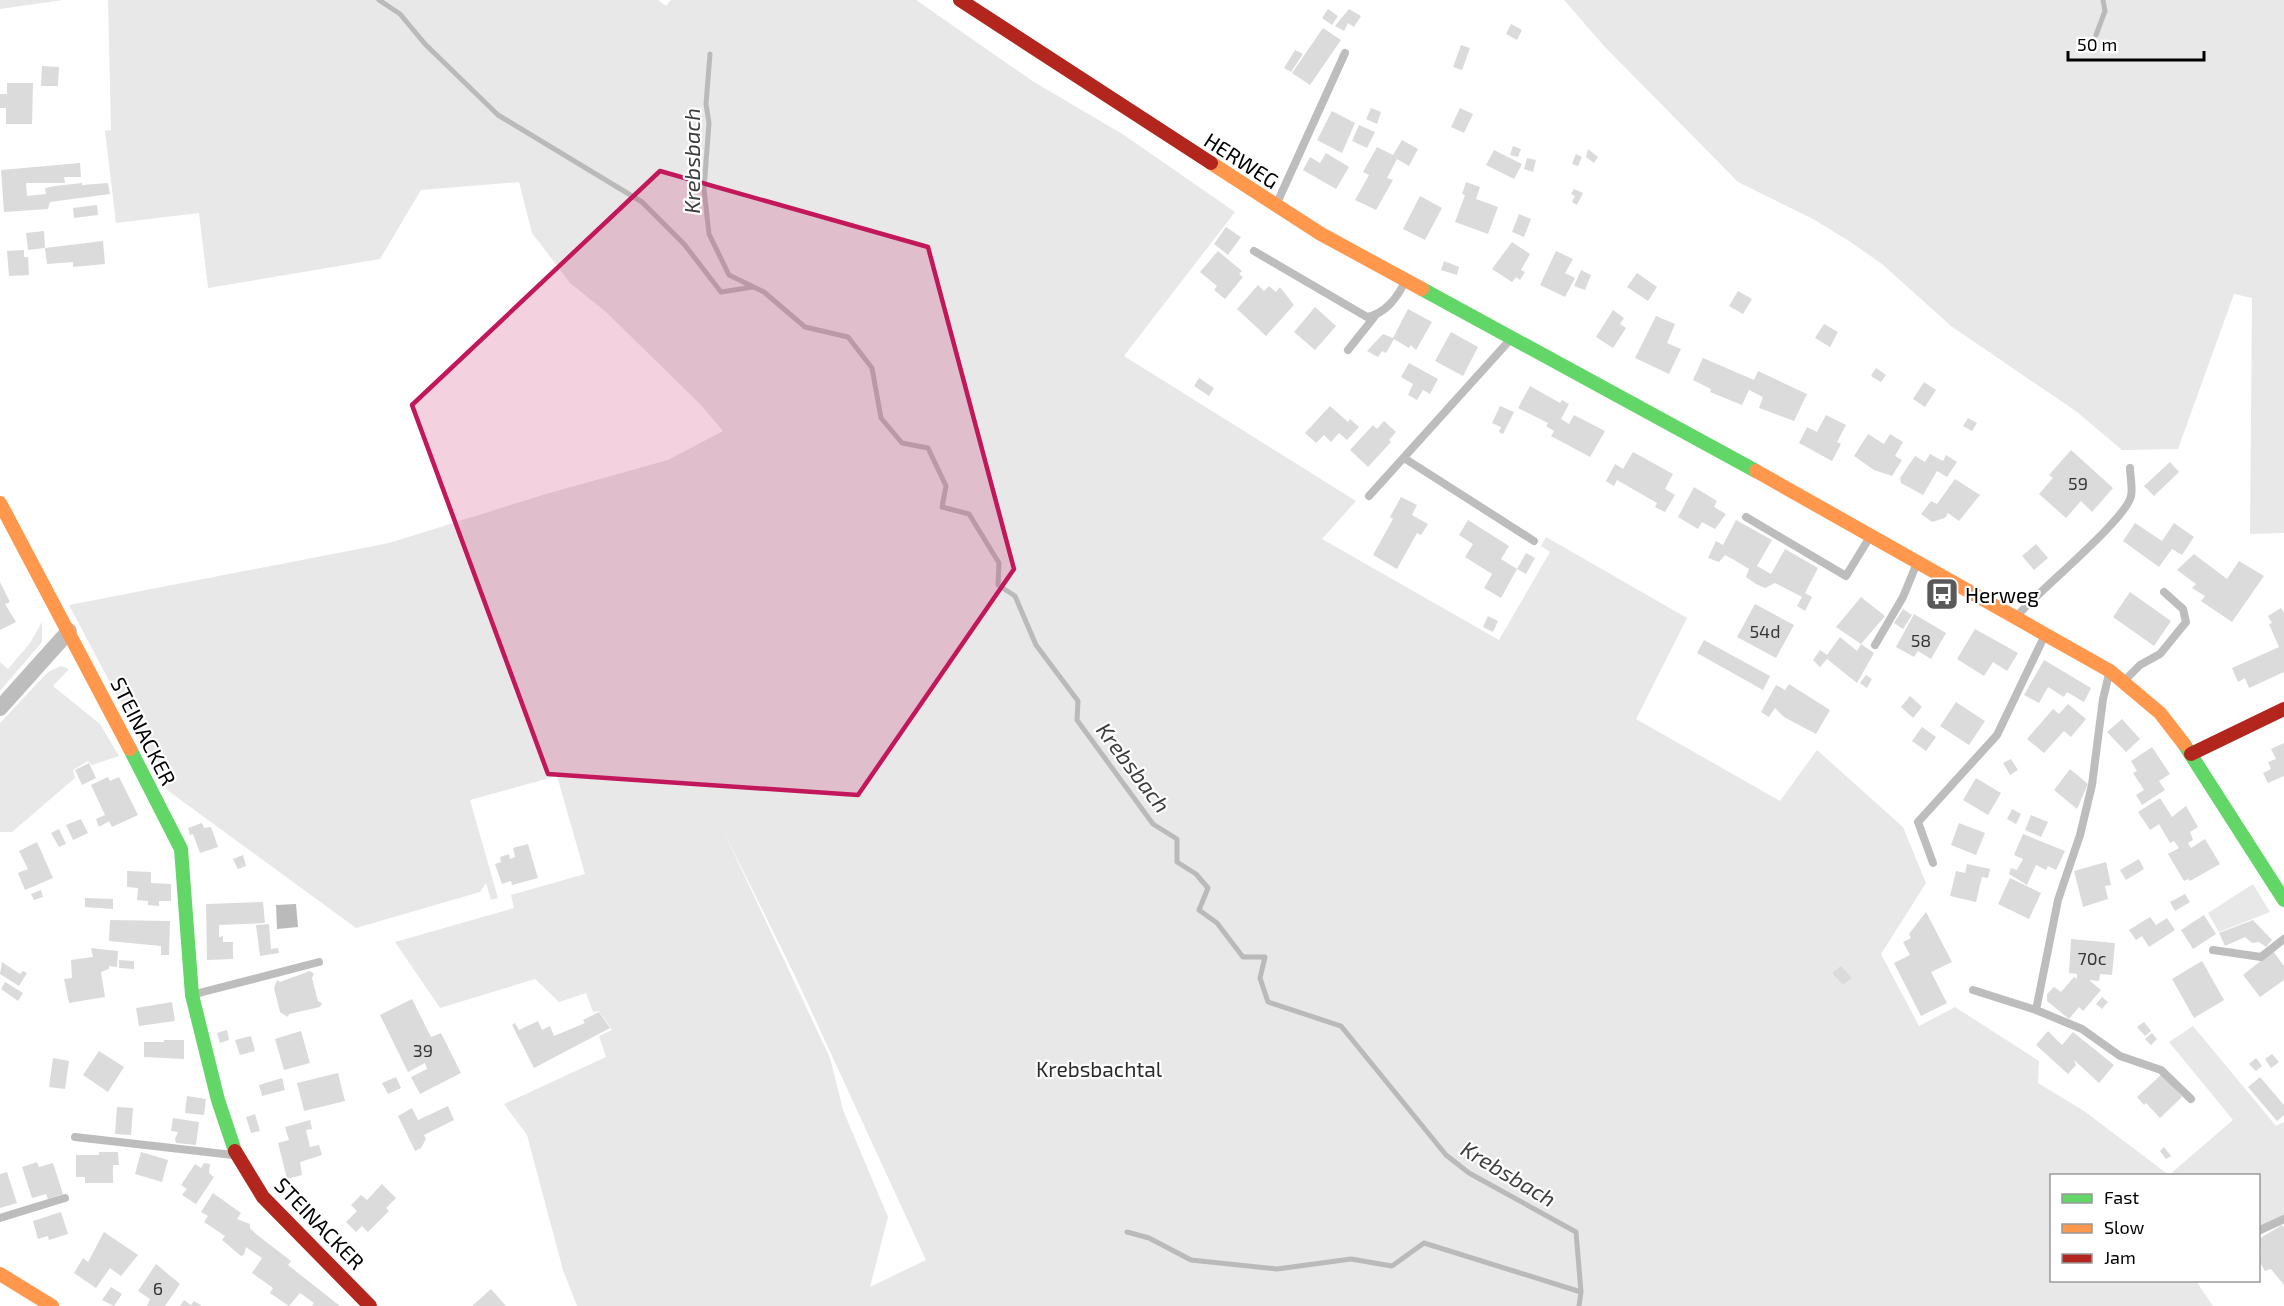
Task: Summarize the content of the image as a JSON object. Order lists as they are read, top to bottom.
{
  "streets": {
    "street": ["HERWEG", "STEINACKER"]
  },
  "water": ["Krebsbach"],
  "parks": ["Krebsbachtal"],
  "places": {
    "bus stop": ["Herweg"]
  },
  "house_numbers": [
    "59",
    "54d",
    "58",
    "70c",
    "39",
    "6"
  ],
  "legend": ["Fast", "Slow", "Jam"],
  "scale_bar": "50 m"
}
